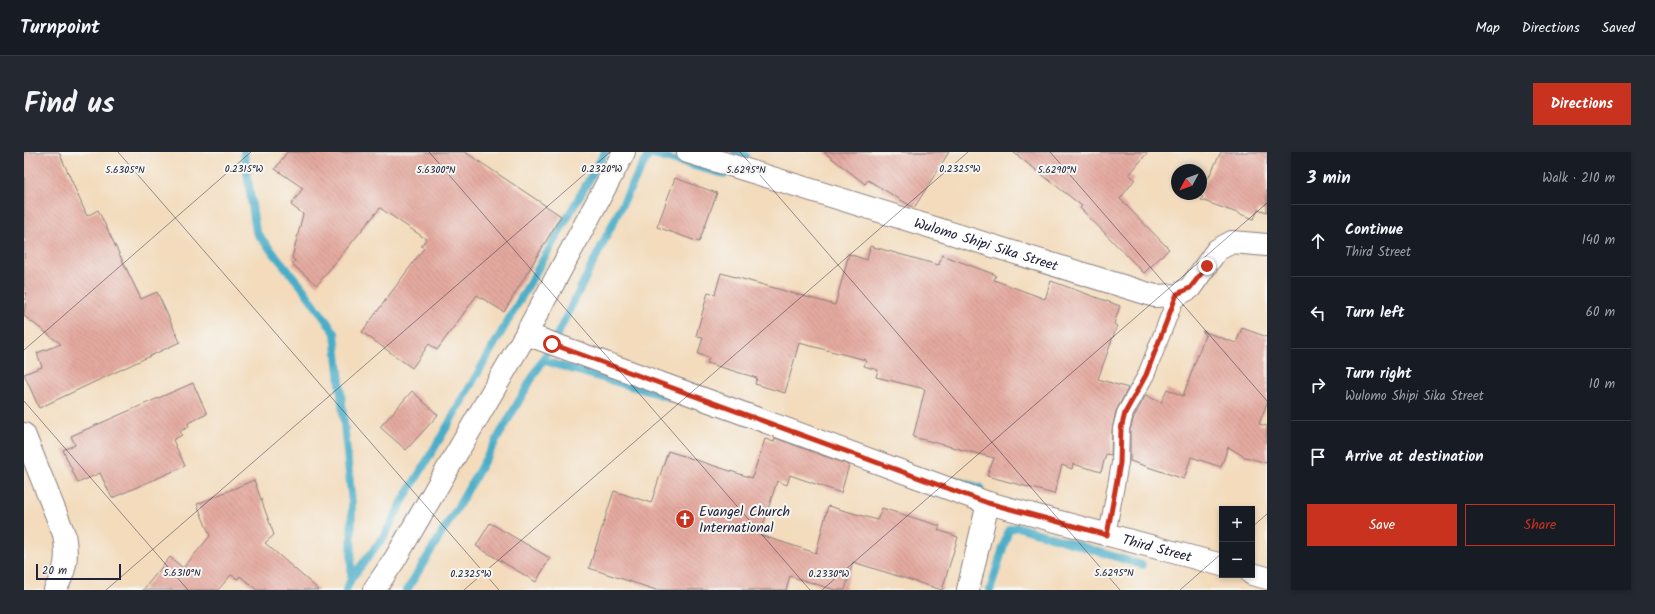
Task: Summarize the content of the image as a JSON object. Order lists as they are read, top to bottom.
{
  "streets": {
    "street": ["Wulomo Shipi Sika Street", "Third Street"]
  },
  "places": {
    "church": ["Evangel Church International"]
  },
  "scale_bar": "20 m",
  "north": "bottom left",
  "page": {
    "header": "Turnpoint",
    "nav": ["Map", "Directions", "Saved"],
    "title": "Find us",
    "buttons": [
      "Directions",
      ["Save", "Share"]
    ],
    "heading": ["3 min", "Walk · 210 m"],
    "list": [
      ["Continue", "Third Street", "140 m"],
      ["Turn left", "60 m"],
      ["Turn right", "Wulomo Shipi Sika Street", "10 m"],
      "Arrive at destination"
    ],
    "map_buttons": ["+", "−"],
    "scale": "20 m"
  },
  "coordinates": [
    "0.2315°W",
    "0.2320°W",
    "0.2325°W",
    "5.6305°N",
    "5.6300°N",
    "5.6295°N",
    "5.6290°N",
    "5.6310°N",
    "0.2330°W"
  ]
}
